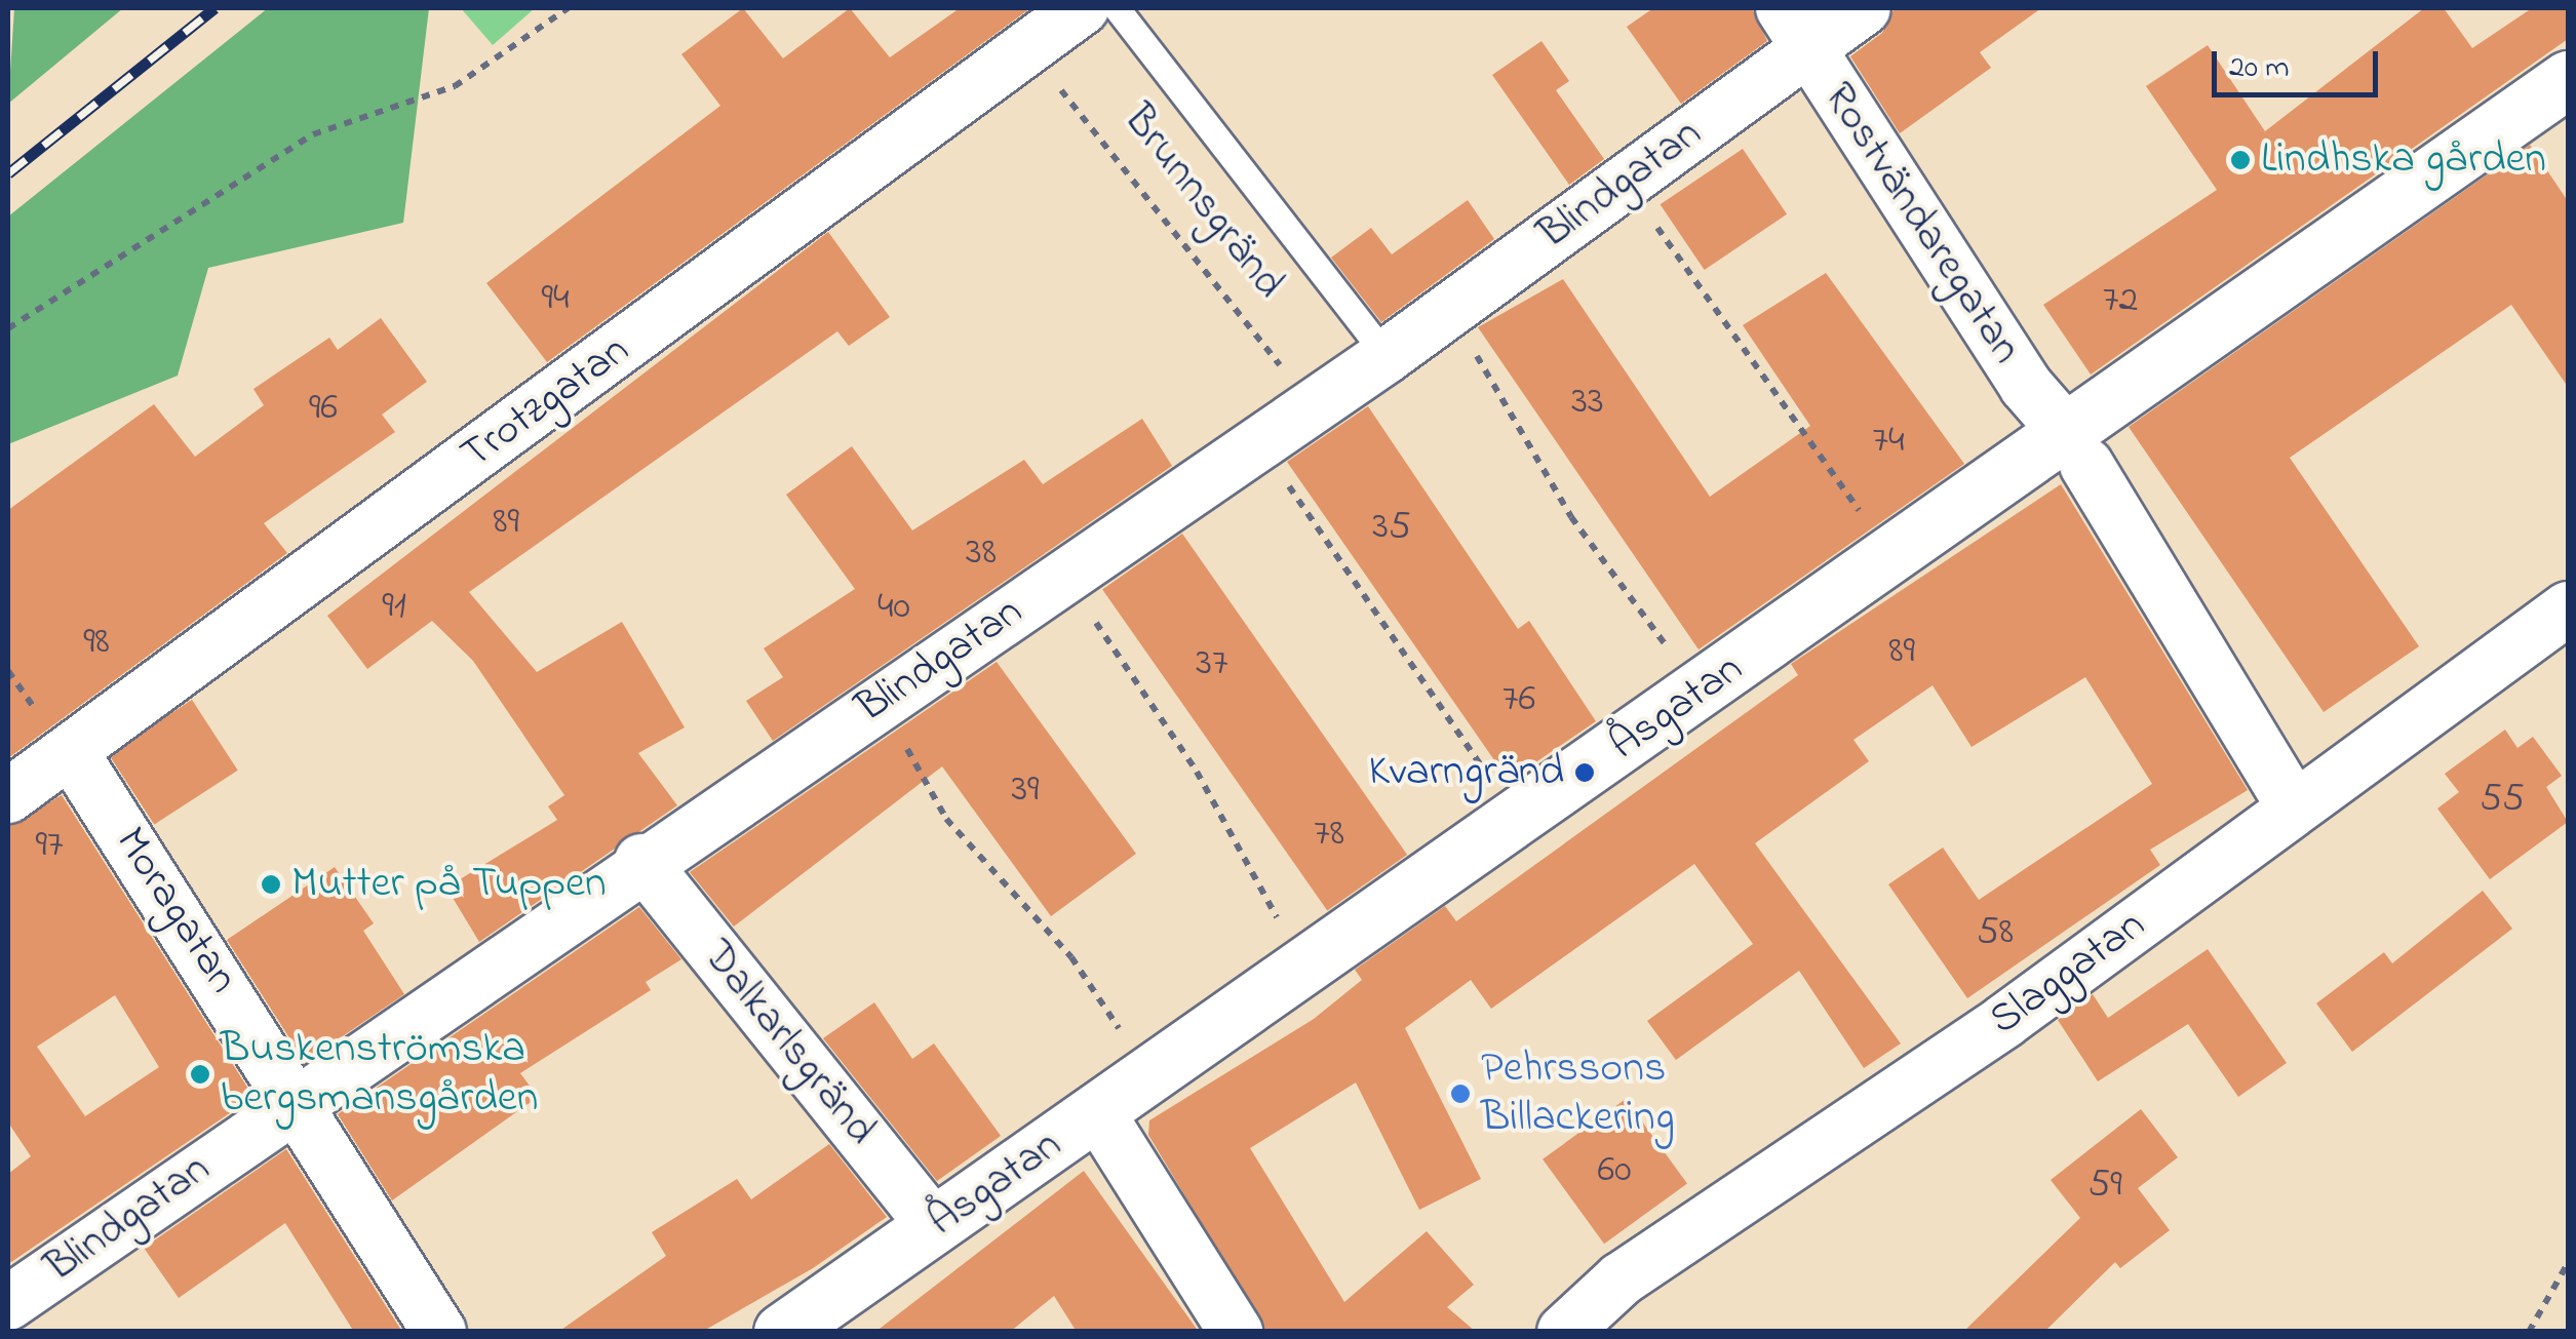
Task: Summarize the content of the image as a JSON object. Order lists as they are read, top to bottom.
{
  "streets": {
    "street": [
      "Blindgatan",
      "Rostvändaregatan",
      "Trotzgatan",
      "Åsgatan",
      "Moragatan",
      "Slaggatan",
      "Dalkarlsgränd"
    ],
    "lane": ["Brunnsgränd"]
  },
  "crossings": [
    ["Blindgatan", "Brunnsgränd"],
    ["Blindgatan", "Rostvändaregatan"],
    ["Blindgatan", "Moragatan"],
    ["Blindgatan", "Dalkarlsgränd"],
    ["Brunnsgränd", "Trotzgatan"],
    ["Rostvändaregatan", "Åsgatan"],
    ["Rostvändaregatan", "Slaggatan"],
    ["Trotzgatan", "Moragatan"],
    ["Åsgatan", "Dalkarlsgränd"]
  ],
  "places": [
    "Lindhska gården",
    "Kvarngränd",
    "Mutter på Tuppen",
    "Buskenströmska bergsmansgården",
    "Pehrssons Billackering"
  ],
  "house_numbers": [
    "94",
    "72",
    "33",
    "96",
    "74",
    "89",
    "35",
    "38",
    "91",
    "40",
    "98",
    "89",
    "37",
    "76",
    "39",
    "55",
    "78",
    "97",
    "58",
    "60",
    "59"
  ],
  "scale_bar": "20 m"
}
